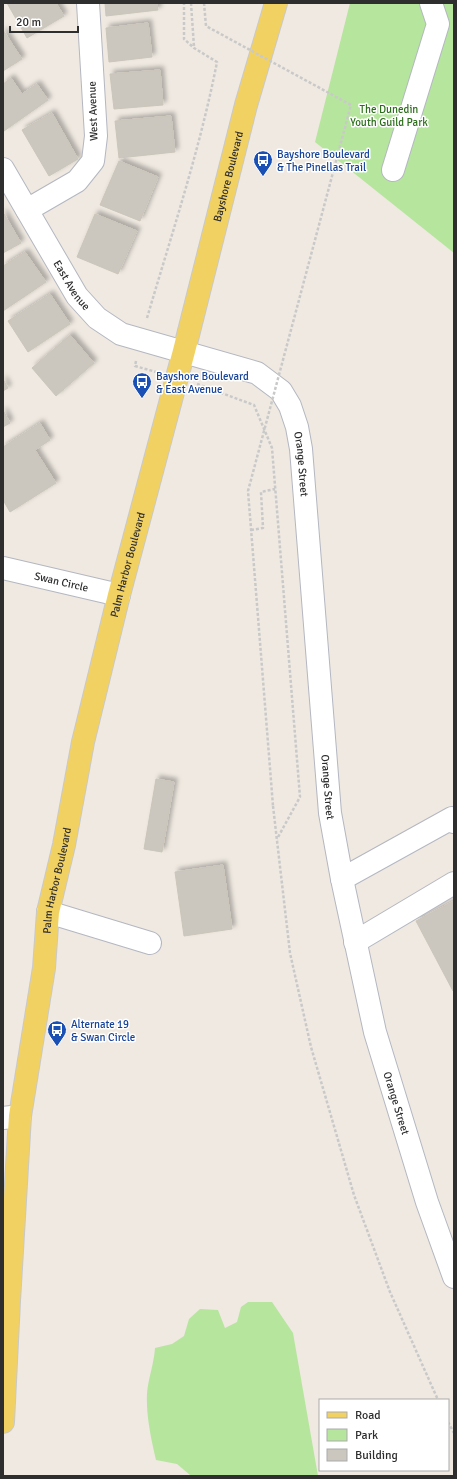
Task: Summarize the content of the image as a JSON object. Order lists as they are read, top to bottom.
{
  "streets": {
    "main road": ["Bayshore Boulevard", "Palm Harbor Boulevard"],
    "street": [
      "West Avenue",
      "East Avenue",
      "Orange Street",
      "Swan Circle"
    ]
  },
  "crossings": [
    ["West Avenue", "East Avenue"],
    ["Bayshore Boulevard", "East Avenue"],
    ["Bayshore Boulevard", "Orange Street"],
    ["Bayshore Boulevard", "Palm Harbor Boulevard"],
    ["East Avenue", "Orange Street"],
    ["East Avenue", "Palm Harbor Boulevard"],
    ["Orange Street", "Palm Harbor Boulevard"],
    ["Palm Harbor Boulevard", "Swan Circle"]
  ],
  "parks": ["The Dunedin Youth Guild Park"],
  "places": {
    "bus stop": ["Bayshore Boulevard & The Pinellas Trail", "Bayshore Boulevard & East Avenue", "Alternate 19 & Swan Circle"]
  },
  "legend": ["Road", "Park", "Building"],
  "scale_bar": "20 m"
}
